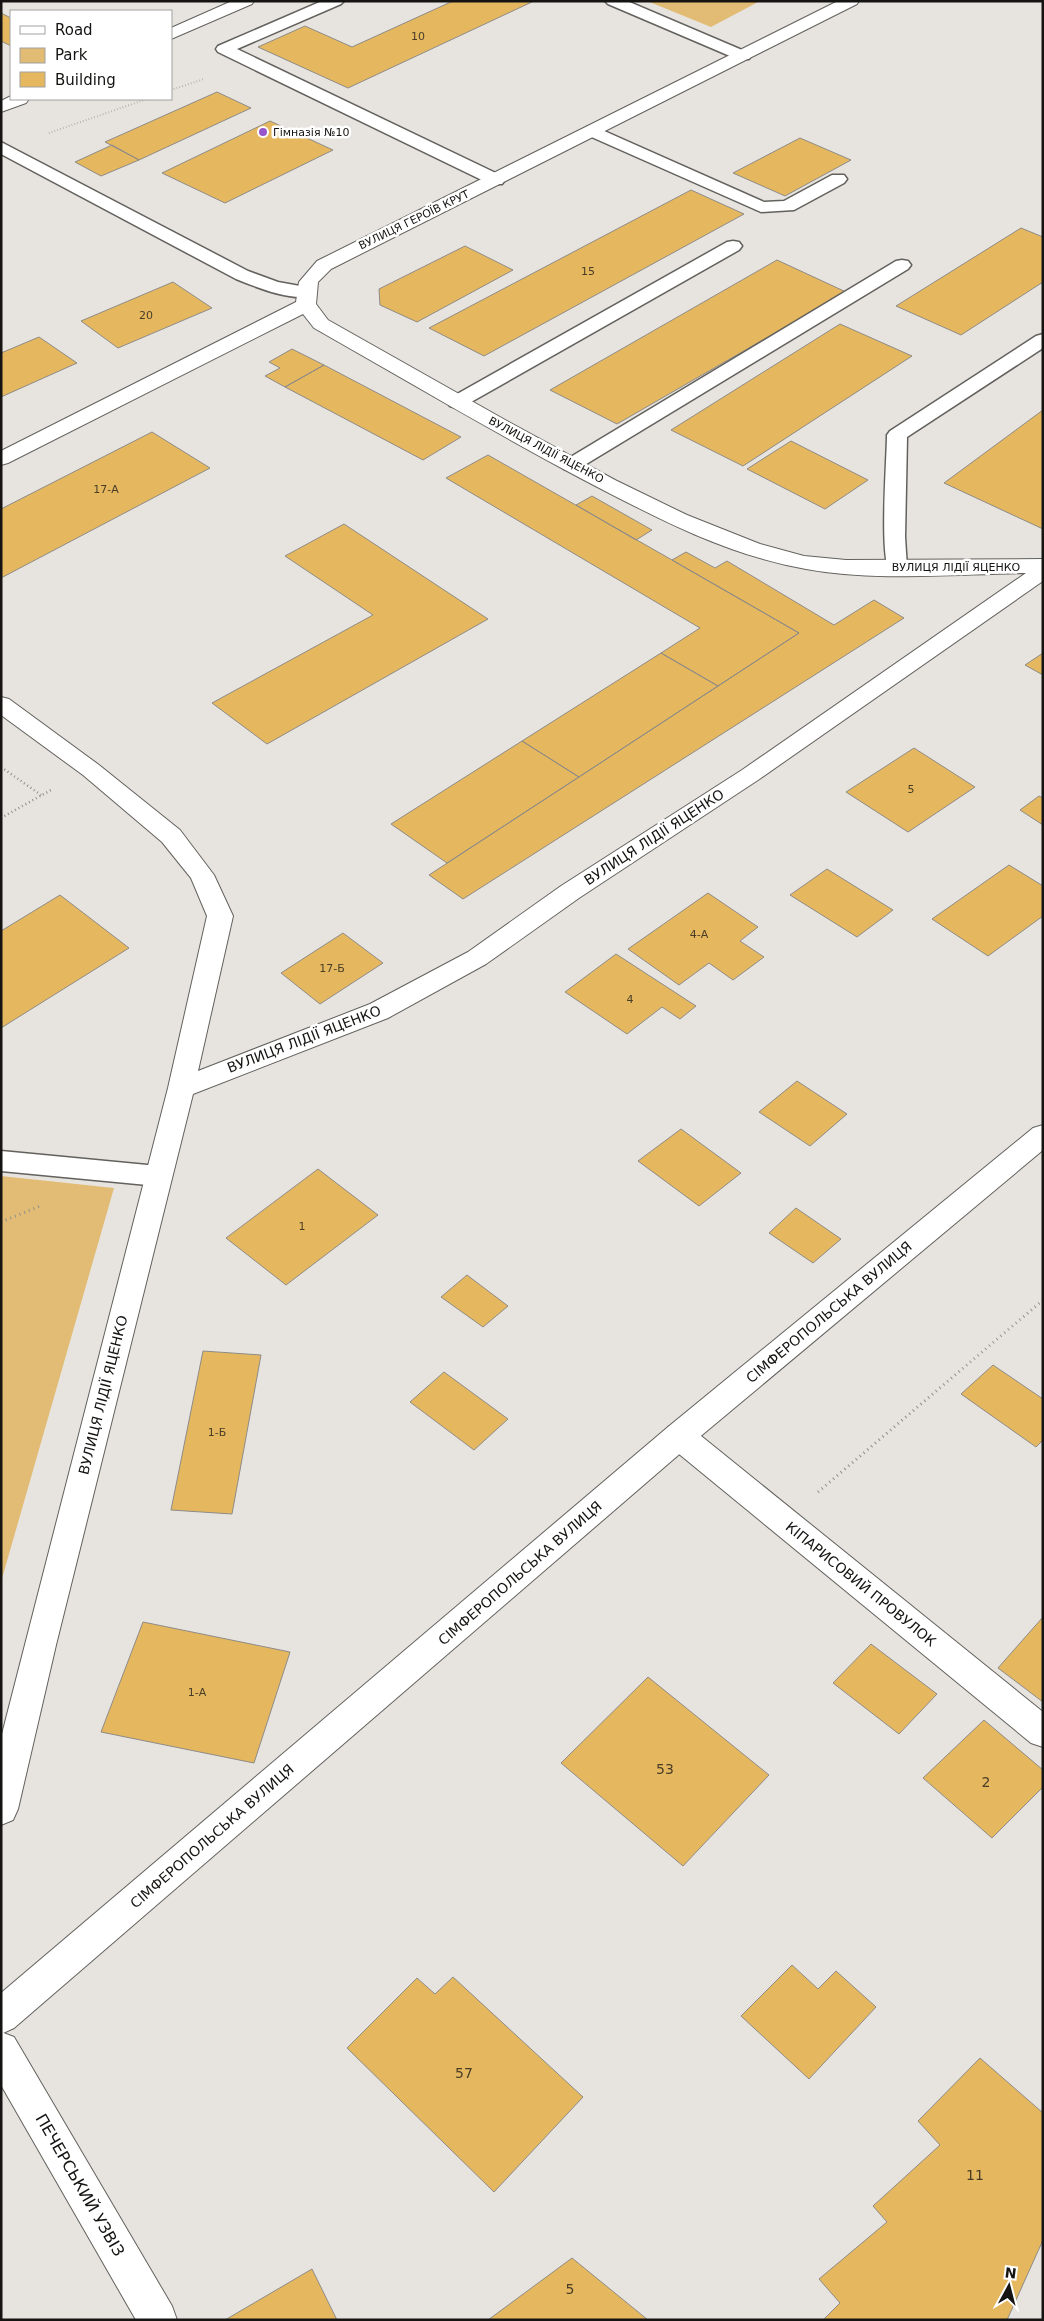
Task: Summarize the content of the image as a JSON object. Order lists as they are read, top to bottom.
{
  "streets": {
    "street": [
      "ВУЛИЦЯ ГЕРОЇВ КРУТ",
      "ВУЛИЦЯ ЛІДІЇ ЯЦЕНКО",
      "СІМФЕРОПОЛЬСЬКА ВУЛИЦЯ",
      "КІПАРИСОВИЙ ПРОВУЛОК",
      "ПЕЧЕРСЬКИЙ УЗВІЗ"
    ]
  },
  "crossings": [
    ["ВУЛИЦЯ ГЕРОЇВ КРУТ", "ВУЛИЦЯ ЛІДІЇ ЯЦЕНКО"],
    ["СІМФЕРОПОЛЬСЬКА ВУЛИЦЯ", "КІПАРИСОВИЙ ПРОВУЛОК"]
  ],
  "places": ["Гімназія №10"],
  "house_numbers": [
    "10",
    "15",
    "20",
    "17-А",
    "5",
    "4-А",
    "17-Б",
    "4",
    "1",
    "1-Б",
    "1-А",
    "53",
    "2",
    "57",
    "11",
    "5"
  ],
  "legend": ["Road", "Park", "Building"],
  "north": "top"
}
